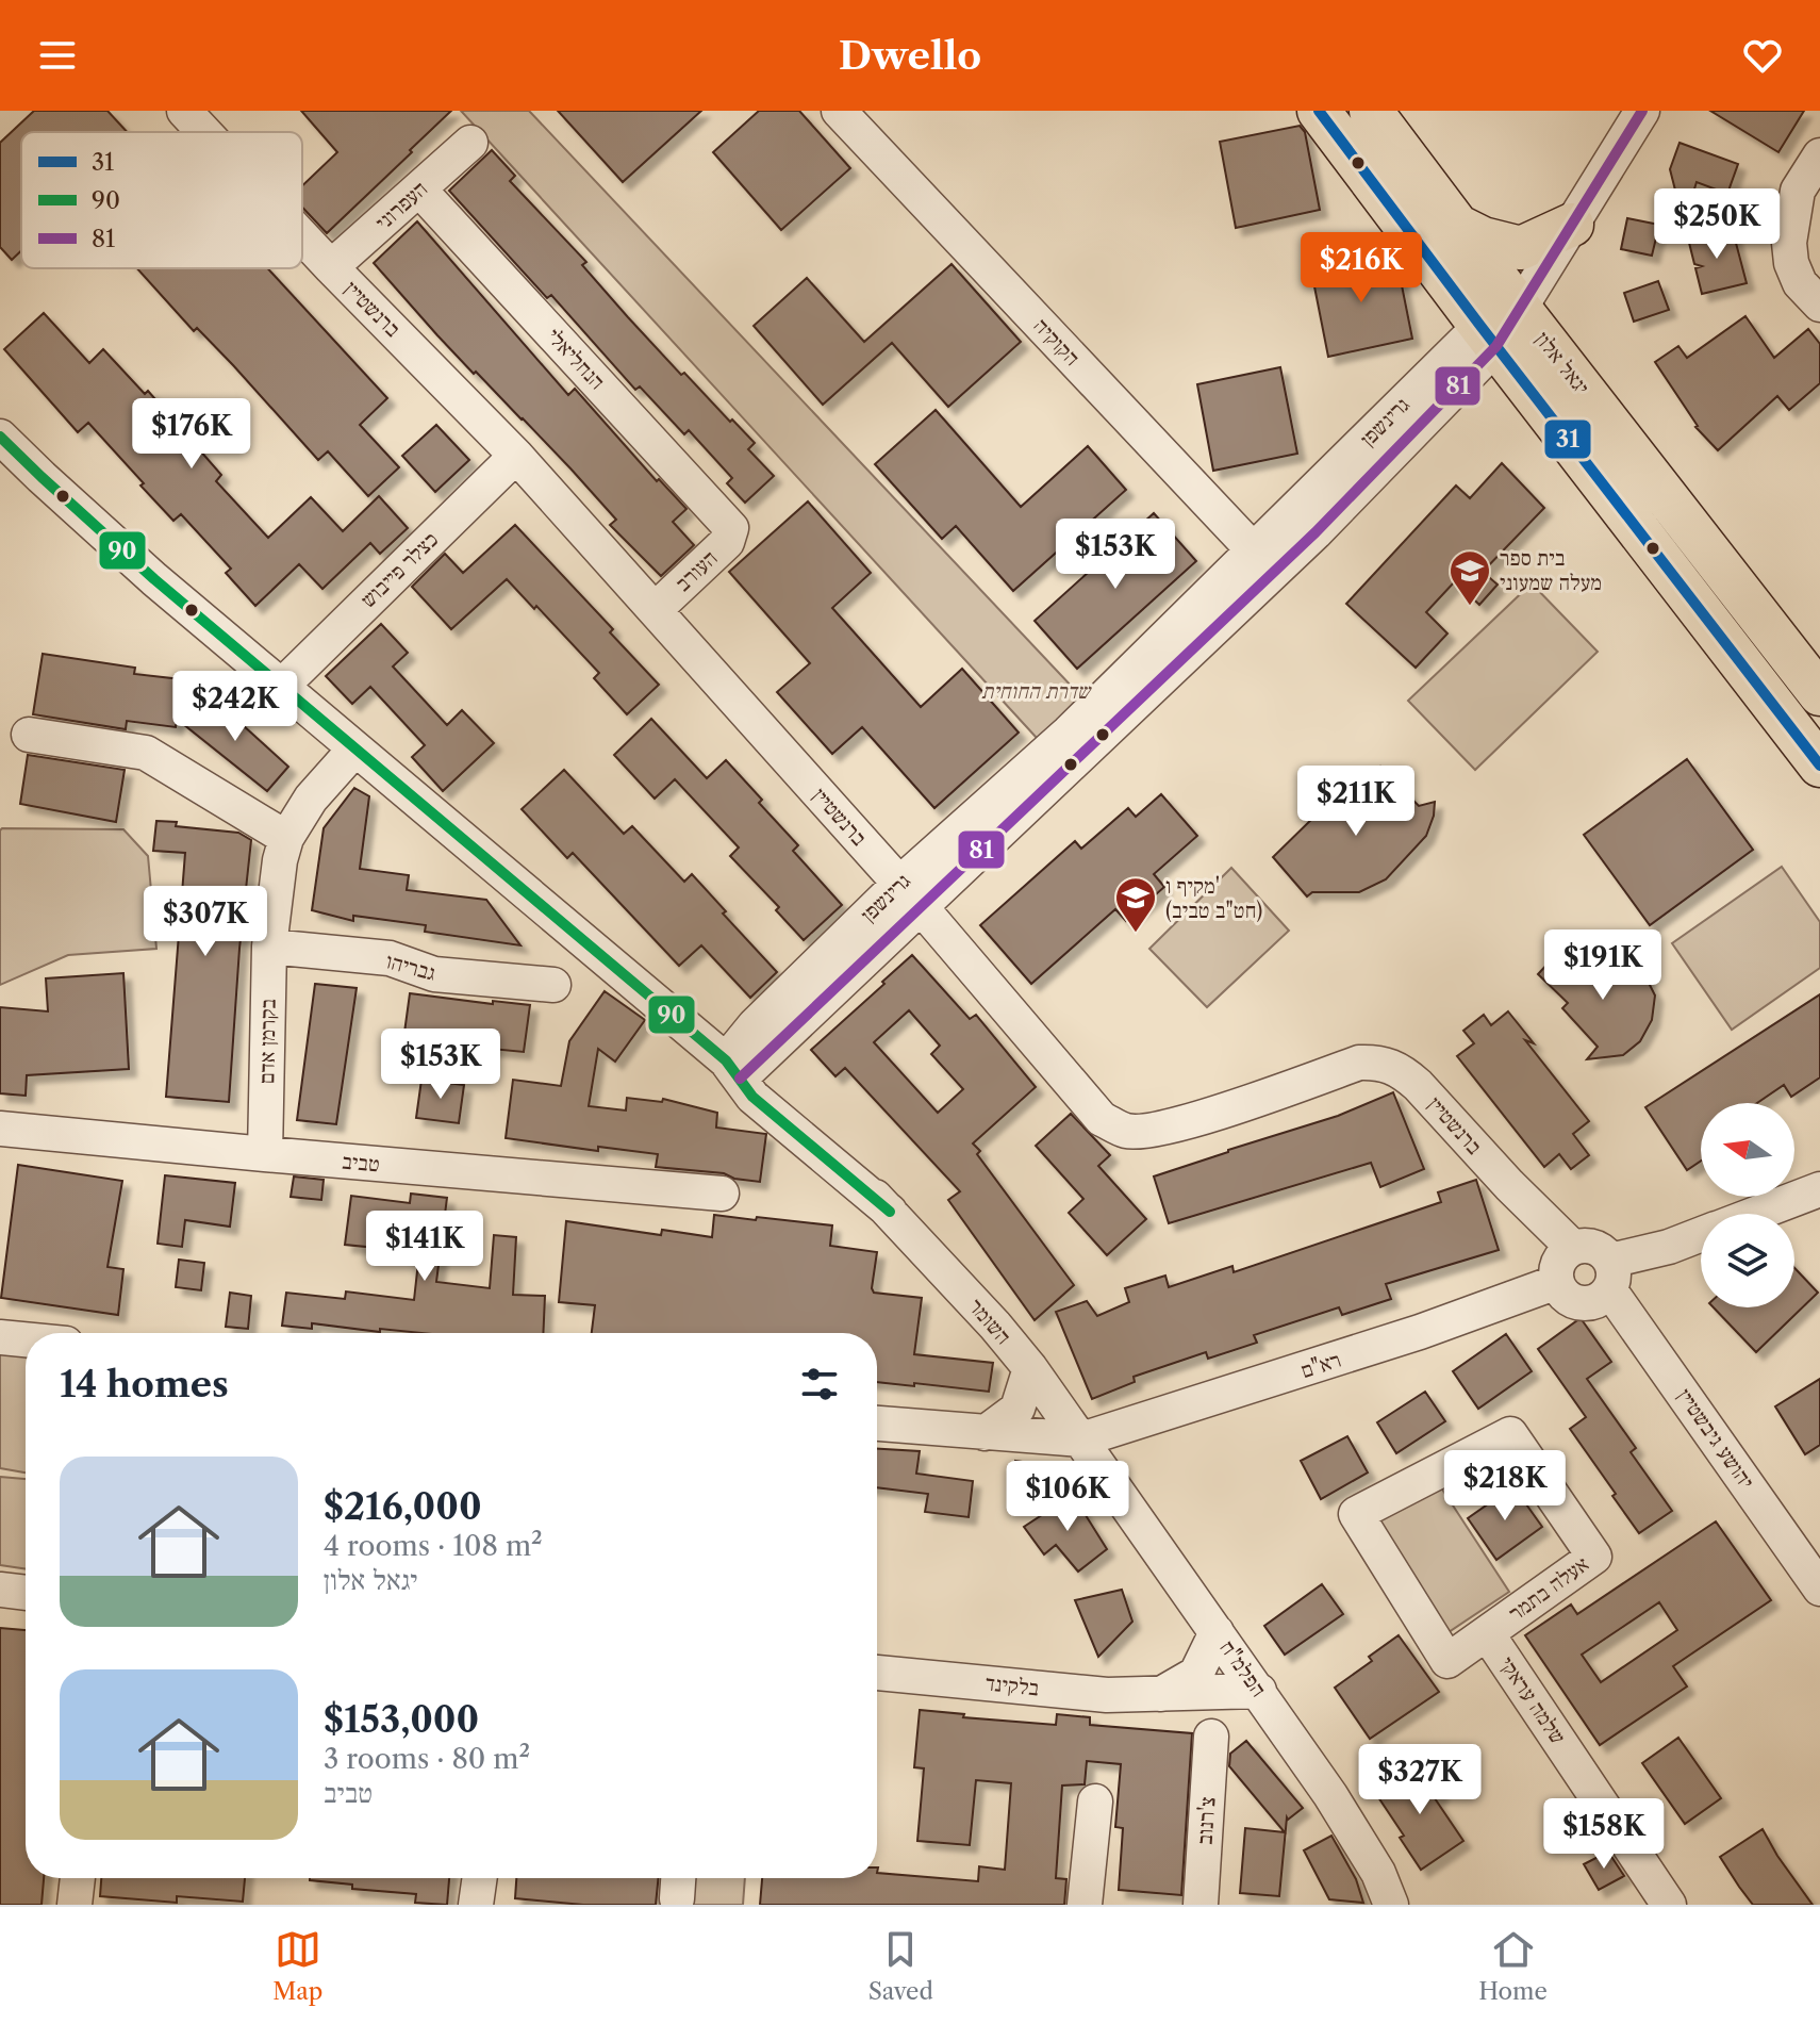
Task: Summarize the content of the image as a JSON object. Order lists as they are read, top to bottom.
{
  "streets": {
    "main road": ["יגאל אלון"],
    "street": [
      "העפרוני",
      "ברנשטיין",
      "הקוקיה",
      "הנחליאלי",
      "גרינשפן",
      "כצלר פייבוש",
      "העורב",
      "גבריהו",
      "בקרמן אדם",
      "טביב",
      "השומר",
      "רא\"ם",
      "יהושע גיבשטיין",
      "אעלה בתמר",
      "הפלמ\"ח",
      "בלקינד",
      "שלמה עראקי",
      "צ'רנוב"
    ]
  },
  "crossings": [
    ["העפרוני", "ברנשטיין"],
    ["העפרוני", "הנחליאלי"],
    ["ברנשטיין", "גרינשפן"],
    ["ברנשטיין", "כצלר פייבוש"],
    ["ברנשטיין", "העורב"],
    ["ברנשטיין", "רא\"ם"],
    ["ברנשטיין", "יהושע גיבשטיין"],
    ["הקוקיה", "גרינשפן"],
    ["הנחליאלי", "העורב"],
    ["יגאל אלון", "גרינשפן"],
    ["גרינשפן", "השומר"],
    ["כצלר פייבוש", "השומר"],
    ["גבריהו", "בקרמן אדם"],
    ["בקרמן אדם", "טביב"],
    ["בקרמן אדם", "השומר"],
    ["השומר", "רא\"ם"],
    ["השומר", "הפלמ\"ח"],
    ["רא\"ם", "יהושע גיבשטיין"],
    ["רא\"ם", "הפלמ\"ח"],
    ["אעלה בתמר", "שלמה עראקי"],
    ["הפלמ\"ח", "בלקינד"]
  ],
  "parks": ["שדרת החוחית"],
  "places": {
    "school or university": ["בית ספר מעלה שמעוני", "מקיף ו' (חט\"ב טביב)"]
  },
  "lines": ["transit line 31", "transit line 81", "transit line 90"],
  "legend": ["31", "90", "81"],
  "north": "left",
  "page": {
    "header": "Dwello",
    "price": [
      "$250K",
      "$216K",
      "$176K",
      "$153K",
      "$242K",
      "$211K",
      "$307K",
      "$191K",
      "$153K",
      "$141K",
      "$218K",
      "$106K",
      "$327K",
      "$158K"
    ],
    "heading": "14 homes",
    "list": [
      {
        "name": "$216,000",
        "note": "4 rooms · 108 m² · יגאל אלון"
      },
      {
        "name": "$153,000",
        "note": "3 rooms · 80 m² · טביב"
      }
    ],
    "tabs": ["Map", "Saved", "Home"]
  }
}
